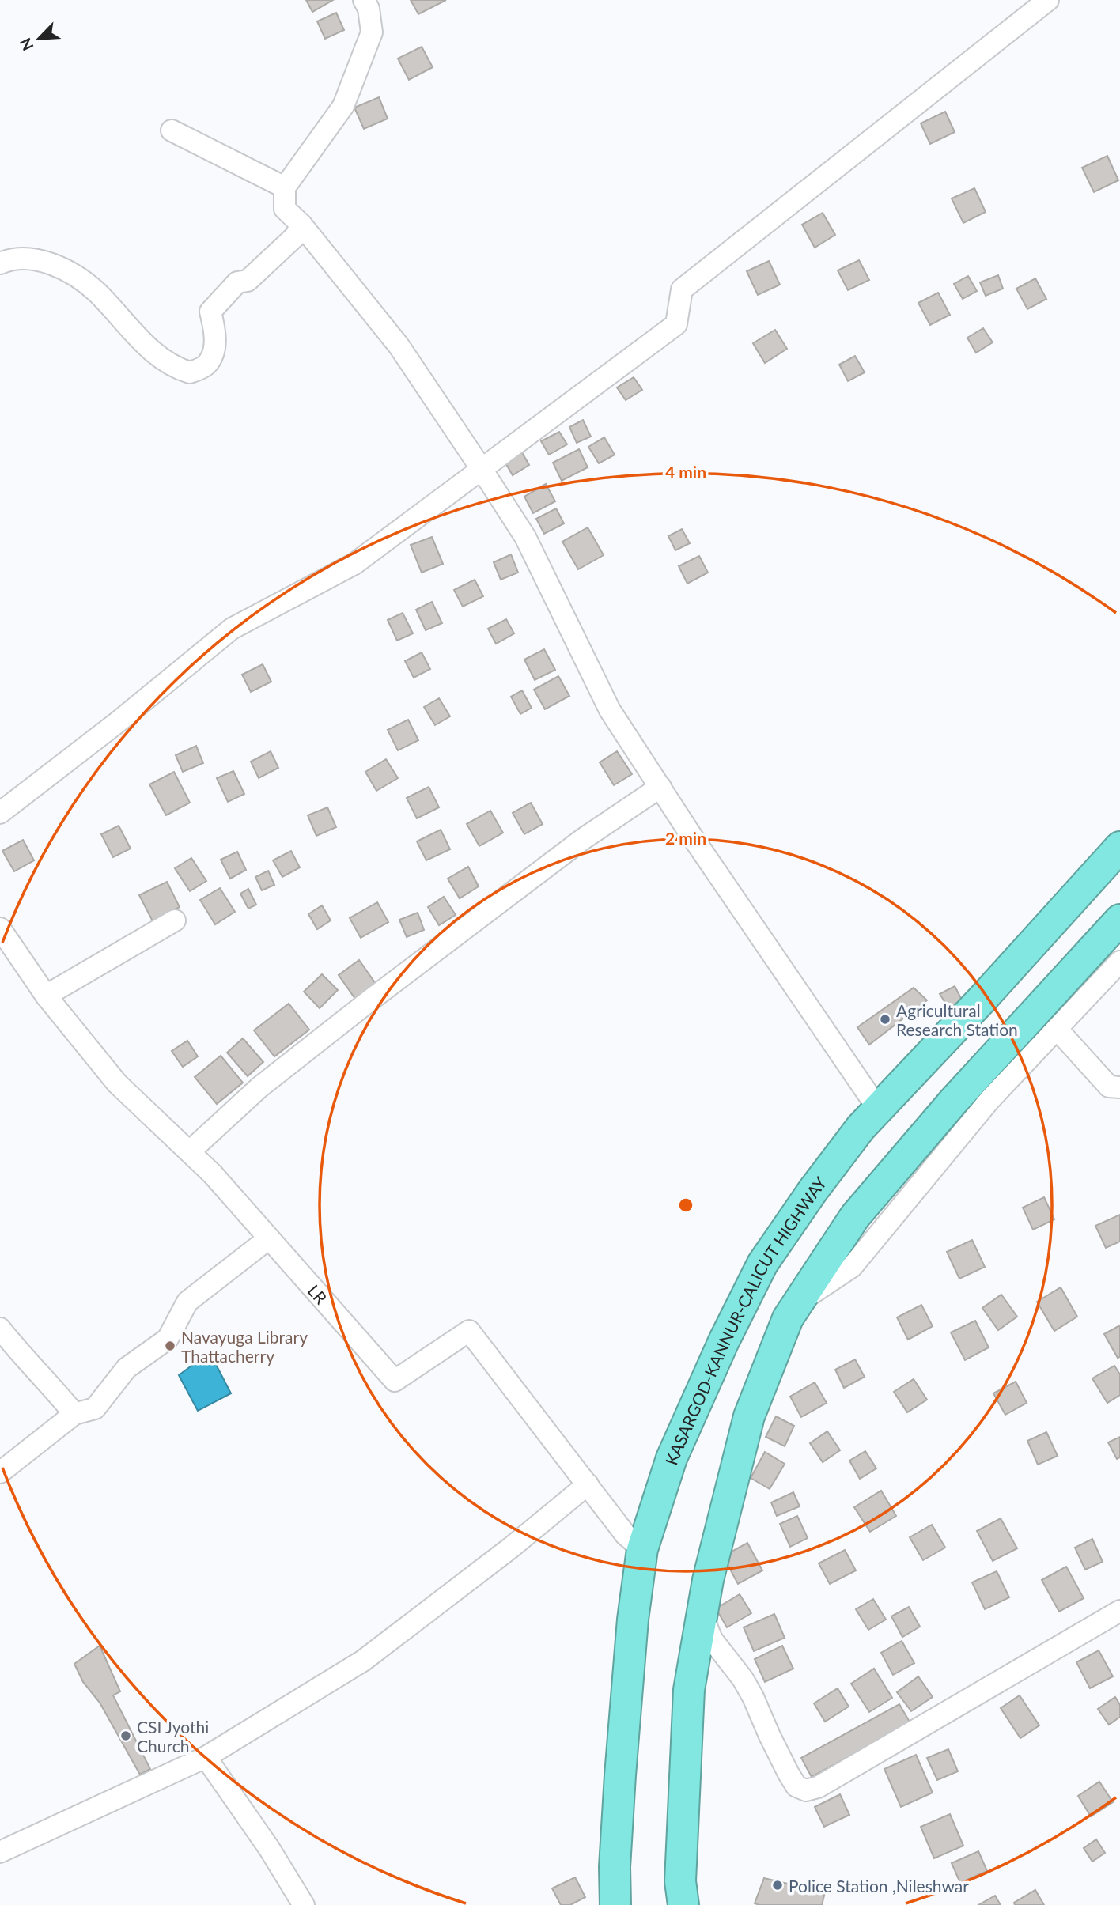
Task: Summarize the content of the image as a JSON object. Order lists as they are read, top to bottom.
{
  "streets": {
    "highway": ["KASARGOD-KANNUR-CALICUT HIGHWAY"],
    "street": ["LR"]
  },
  "crossings": [
    ["LR", "KASARGOD-KANNUR-CALICUT HIGHWAY"]
  ],
  "places": [
    "Agricultural Research Station",
    "Navayuga Library Thattacherry",
    "CSI Jyothi Church",
    "Police Station ,Nileshwar"
  ],
  "north": "bottom left",
  "rings": ["4 min", "2 min"]
}
